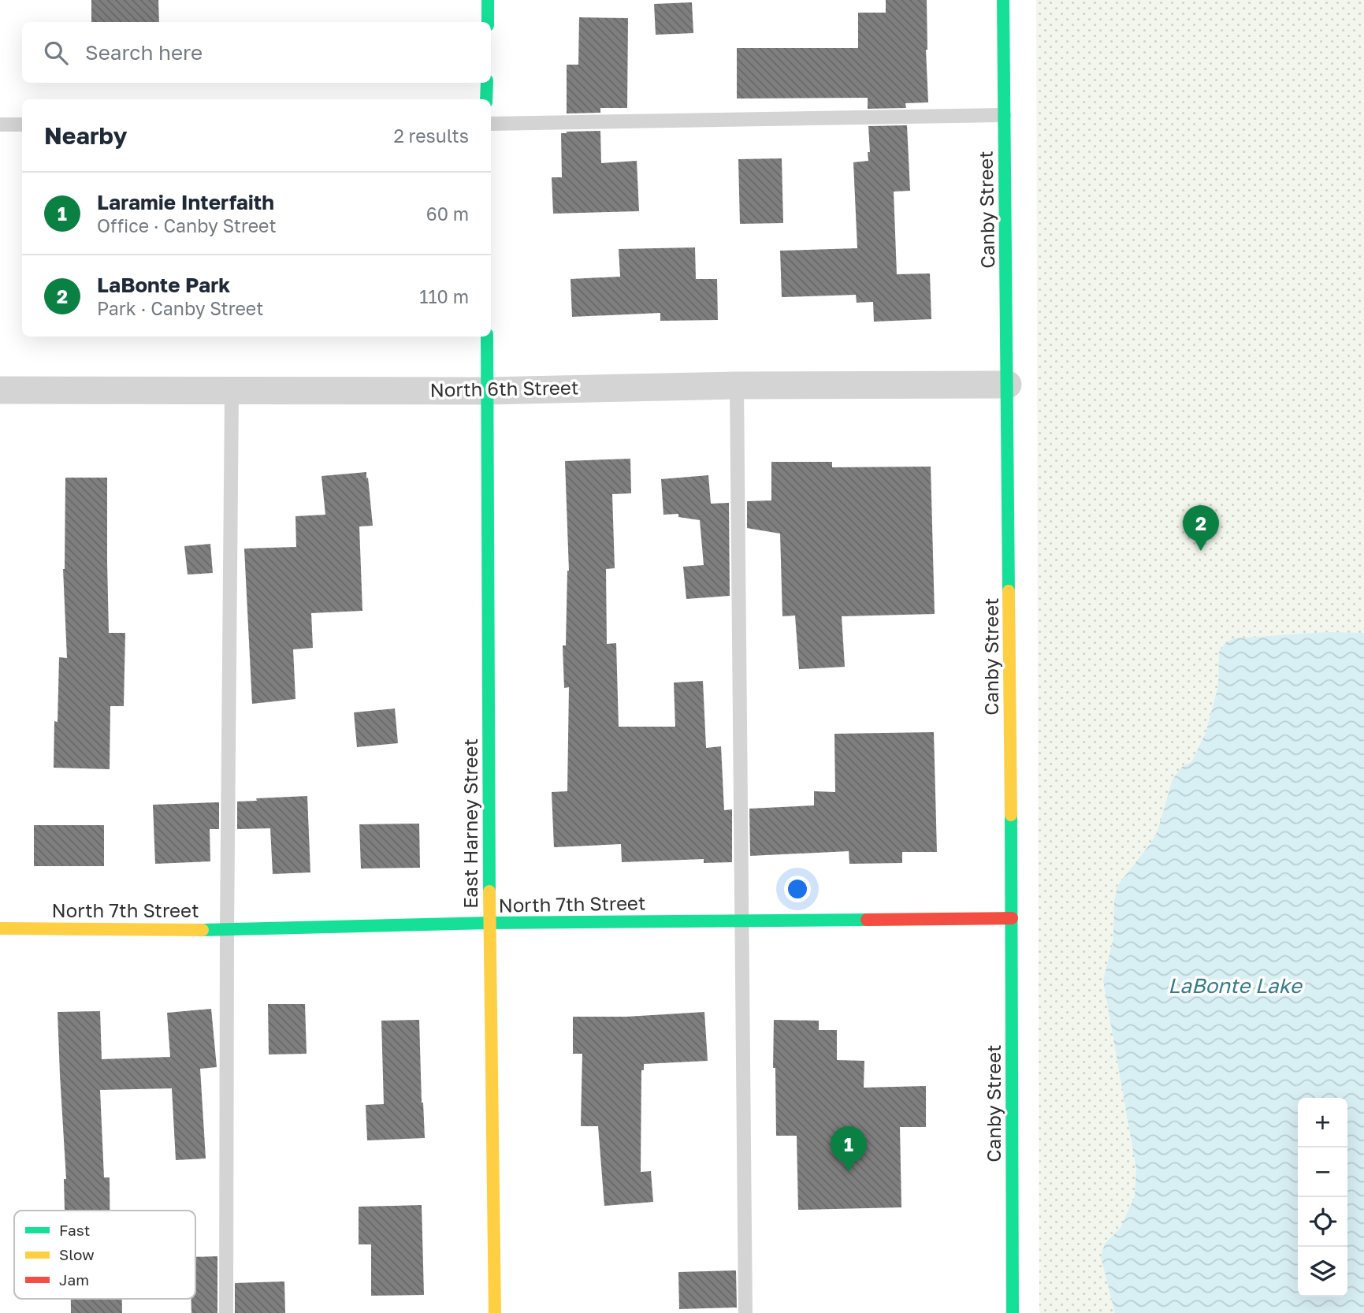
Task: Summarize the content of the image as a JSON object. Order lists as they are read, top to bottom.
{
  "streets": {
    "street": [
      "Canby Street",
      "North 6th Street",
      "East Harney Street",
      "North 7th Street"
    ]
  },
  "crossings": [
    ["Canby Street", "North 6th Street"],
    ["Canby Street", "North 7th Street"],
    ["North 6th Street", "East Harney Street"],
    ["East Harney Street", "North 7th Street"]
  ],
  "water": ["LaBonte Lake"],
  "legend": ["Fast", "Slow", "Jam"],
  "page": {
    "search": "Search here",
    "heading": ["Nearby", "2 results"],
    "list": [
      {
        "mark": "1",
        "name": "Laramie Interfaith",
        "note": "Office · Canby Street",
        "value": "60 m"
      },
      {
        "mark": "2",
        "name": "LaBonte Park",
        "note": "Park · Canby Street",
        "value": "110 m"
      }
    ],
    "pins": ["2", "1"],
    "map_buttons": ["+", "−"]
  }
}
